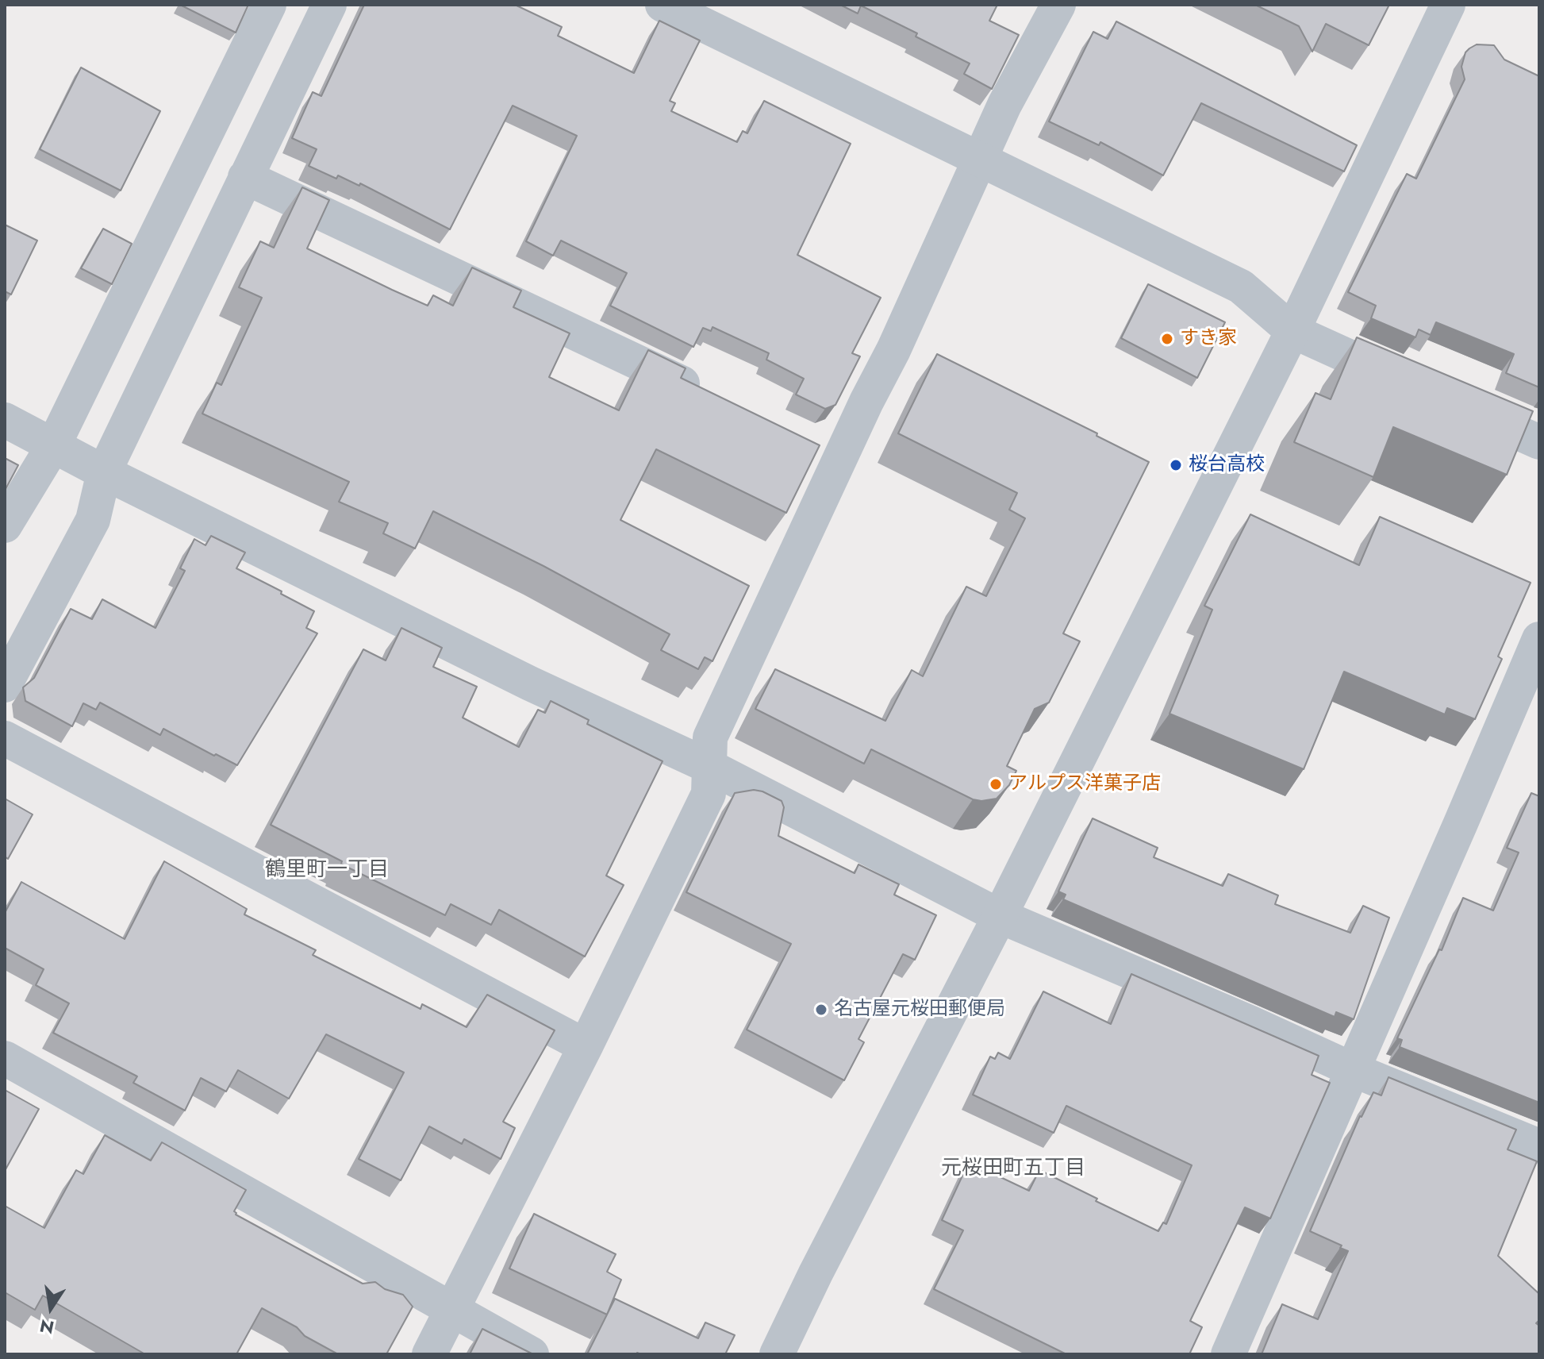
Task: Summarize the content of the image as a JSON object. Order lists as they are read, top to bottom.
{
  "districts": ["鶴里町一丁目", "元桜田町五丁目"],
  "places": [
    "すき家",
    "桜台高校",
    "アルプス洋菓子店",
    "名古屋元桜田郵便局"
  ],
  "north": "bottom"
}
